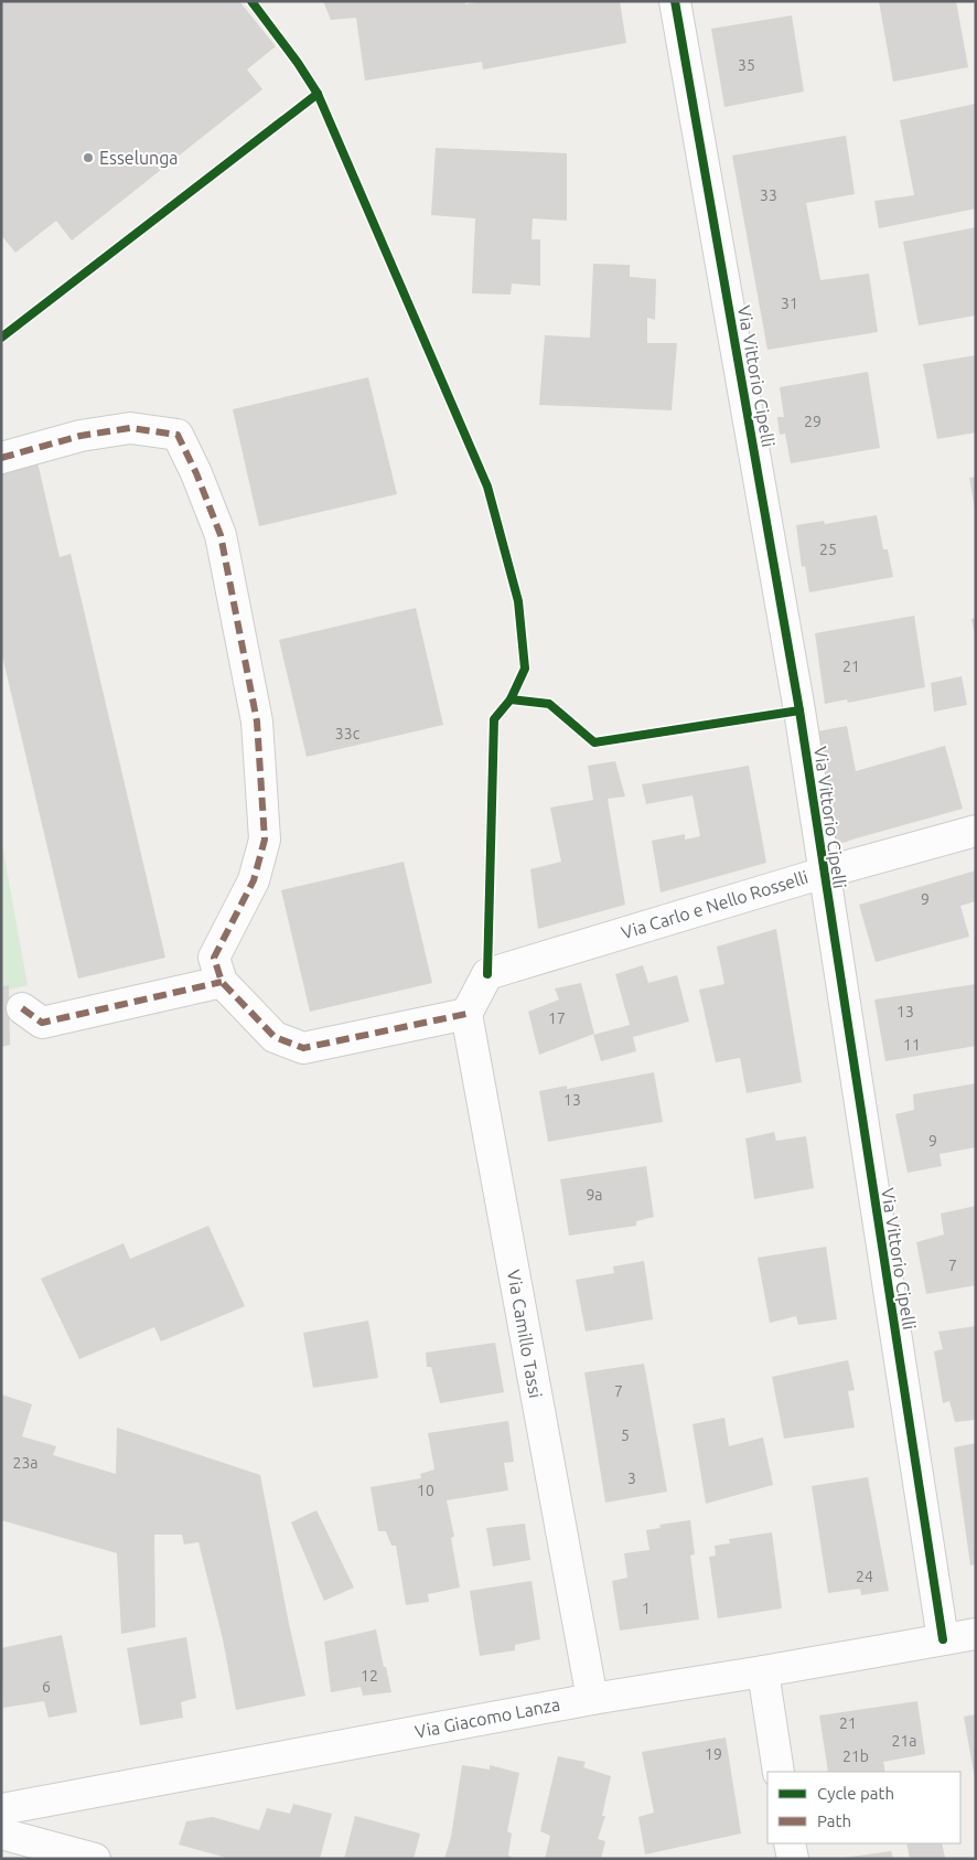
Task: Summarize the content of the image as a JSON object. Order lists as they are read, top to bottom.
{
  "streets": {
    "street": [
      "Via Vittorio Cipelli",
      "Via Carlo e Nello Rosselli",
      "Via Camillo Tassi",
      "Via Giacomo Lanza"
    ]
  },
  "crossings": [
    ["Via Vittorio Cipelli", "Via Carlo e Nello Rosselli"],
    ["Via Vittorio Cipelli", "Via Giacomo Lanza"],
    ["Via Carlo e Nello Rosselli", "Via Camillo Tassi"],
    ["Via Camillo Tassi", "Via Giacomo Lanza"]
  ],
  "places": ["Esselunga"],
  "house_numbers": [
    "35",
    "33",
    "31",
    "29",
    "25",
    "21",
    "33c",
    "9",
    "13",
    "17",
    "11",
    "13",
    "9",
    "9a",
    "7",
    "7",
    "5",
    "23a",
    "3",
    "10",
    "24",
    "1",
    "12",
    "6",
    "21",
    "21a",
    "19",
    "21b"
  ],
  "legend": ["Cycle path", "Path"]
}
